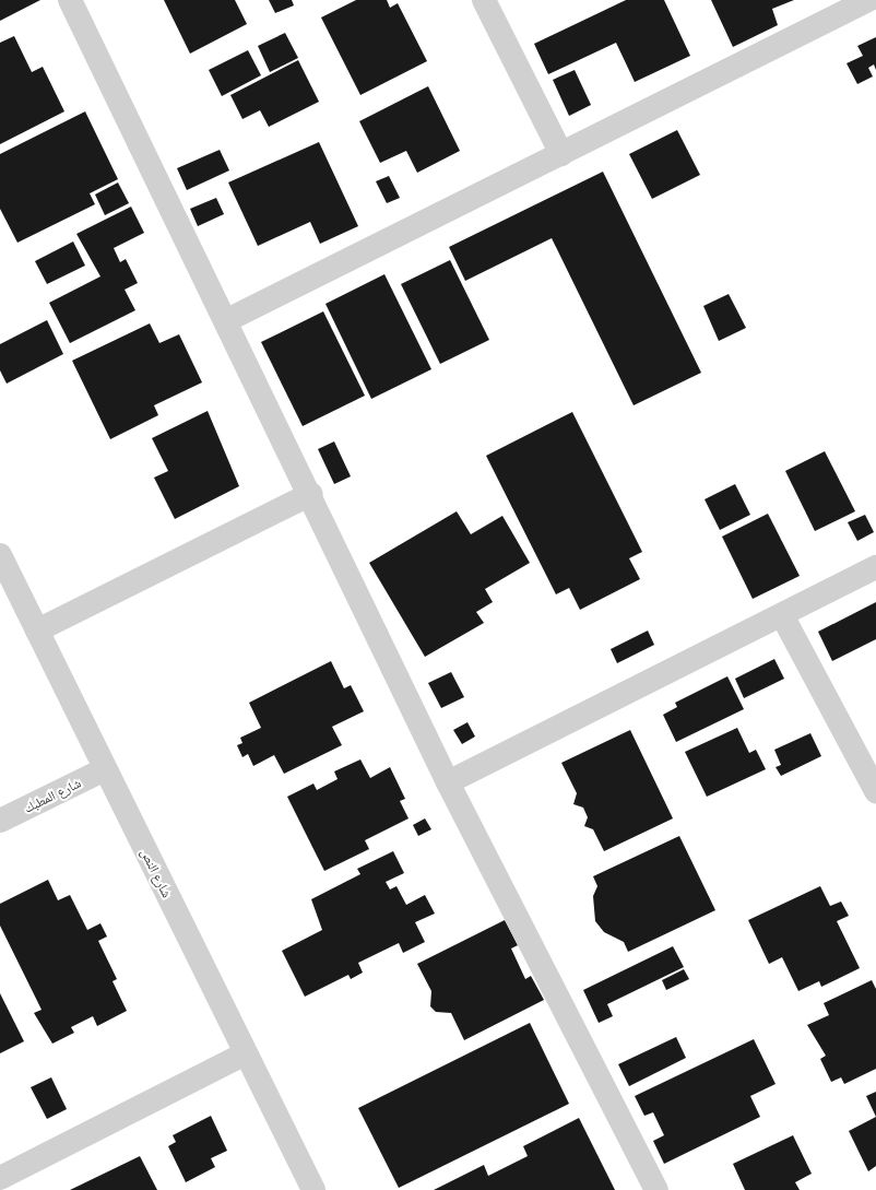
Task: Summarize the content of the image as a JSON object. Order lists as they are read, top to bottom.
{
  "streets": {
    "street": ["شارع المطبك", "شارع النص"]
  },
  "crossings": [
    ["شارع المطبك", "شارع النص"]
  ]
}
